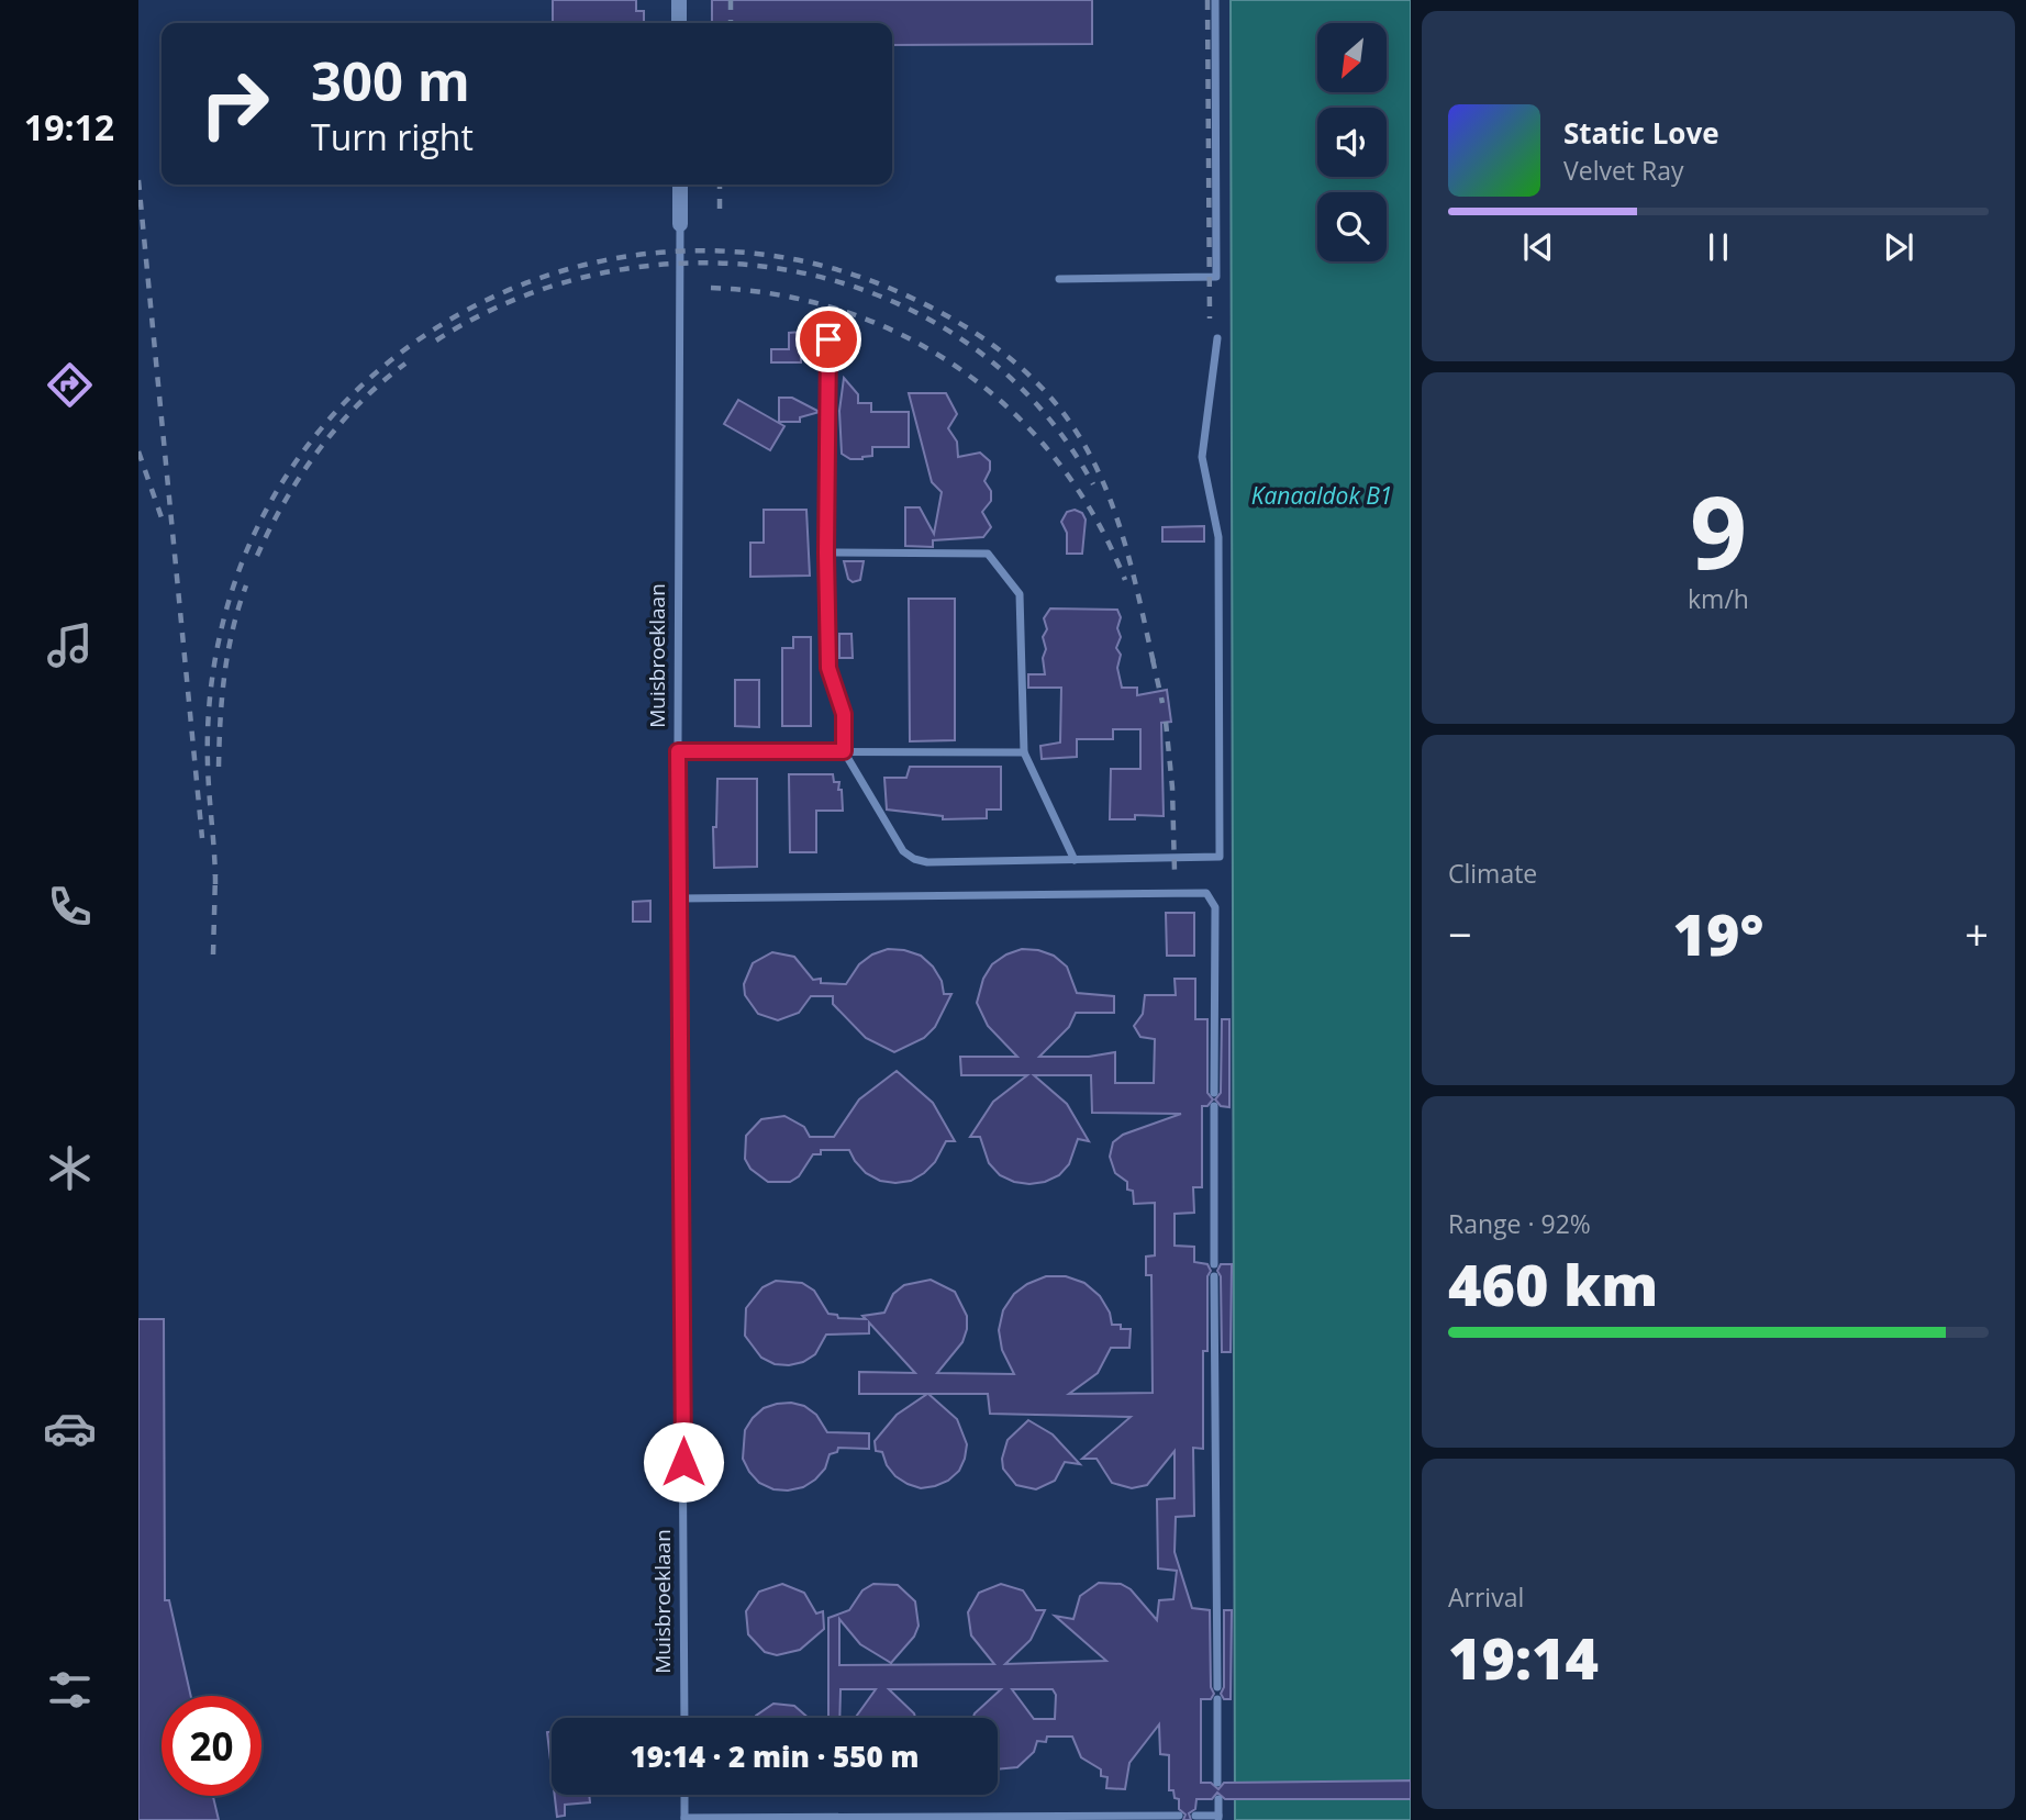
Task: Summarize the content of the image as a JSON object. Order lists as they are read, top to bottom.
{
  "streets": {
    "street": ["Muisbroeklaan"]
  },
  "water": ["Kanaaldok B1"],
  "north": "bottom left",
  "page": {
    "tabs": "19:12",
    "turn": ["300 m", "Turn right"],
    "song": ["Static Love", "Velvet Ray"],
    "tile": [
      ["9", "km/h"],
      "Climate",
      ["Range · 92%", "460 km"],
      ["Arrival", "19:14"]
    ],
    "heat": ["−", "19°", "+"],
    "limit": "20",
    "trip": "19:14 · 2 min · 550 m"
  }
}
